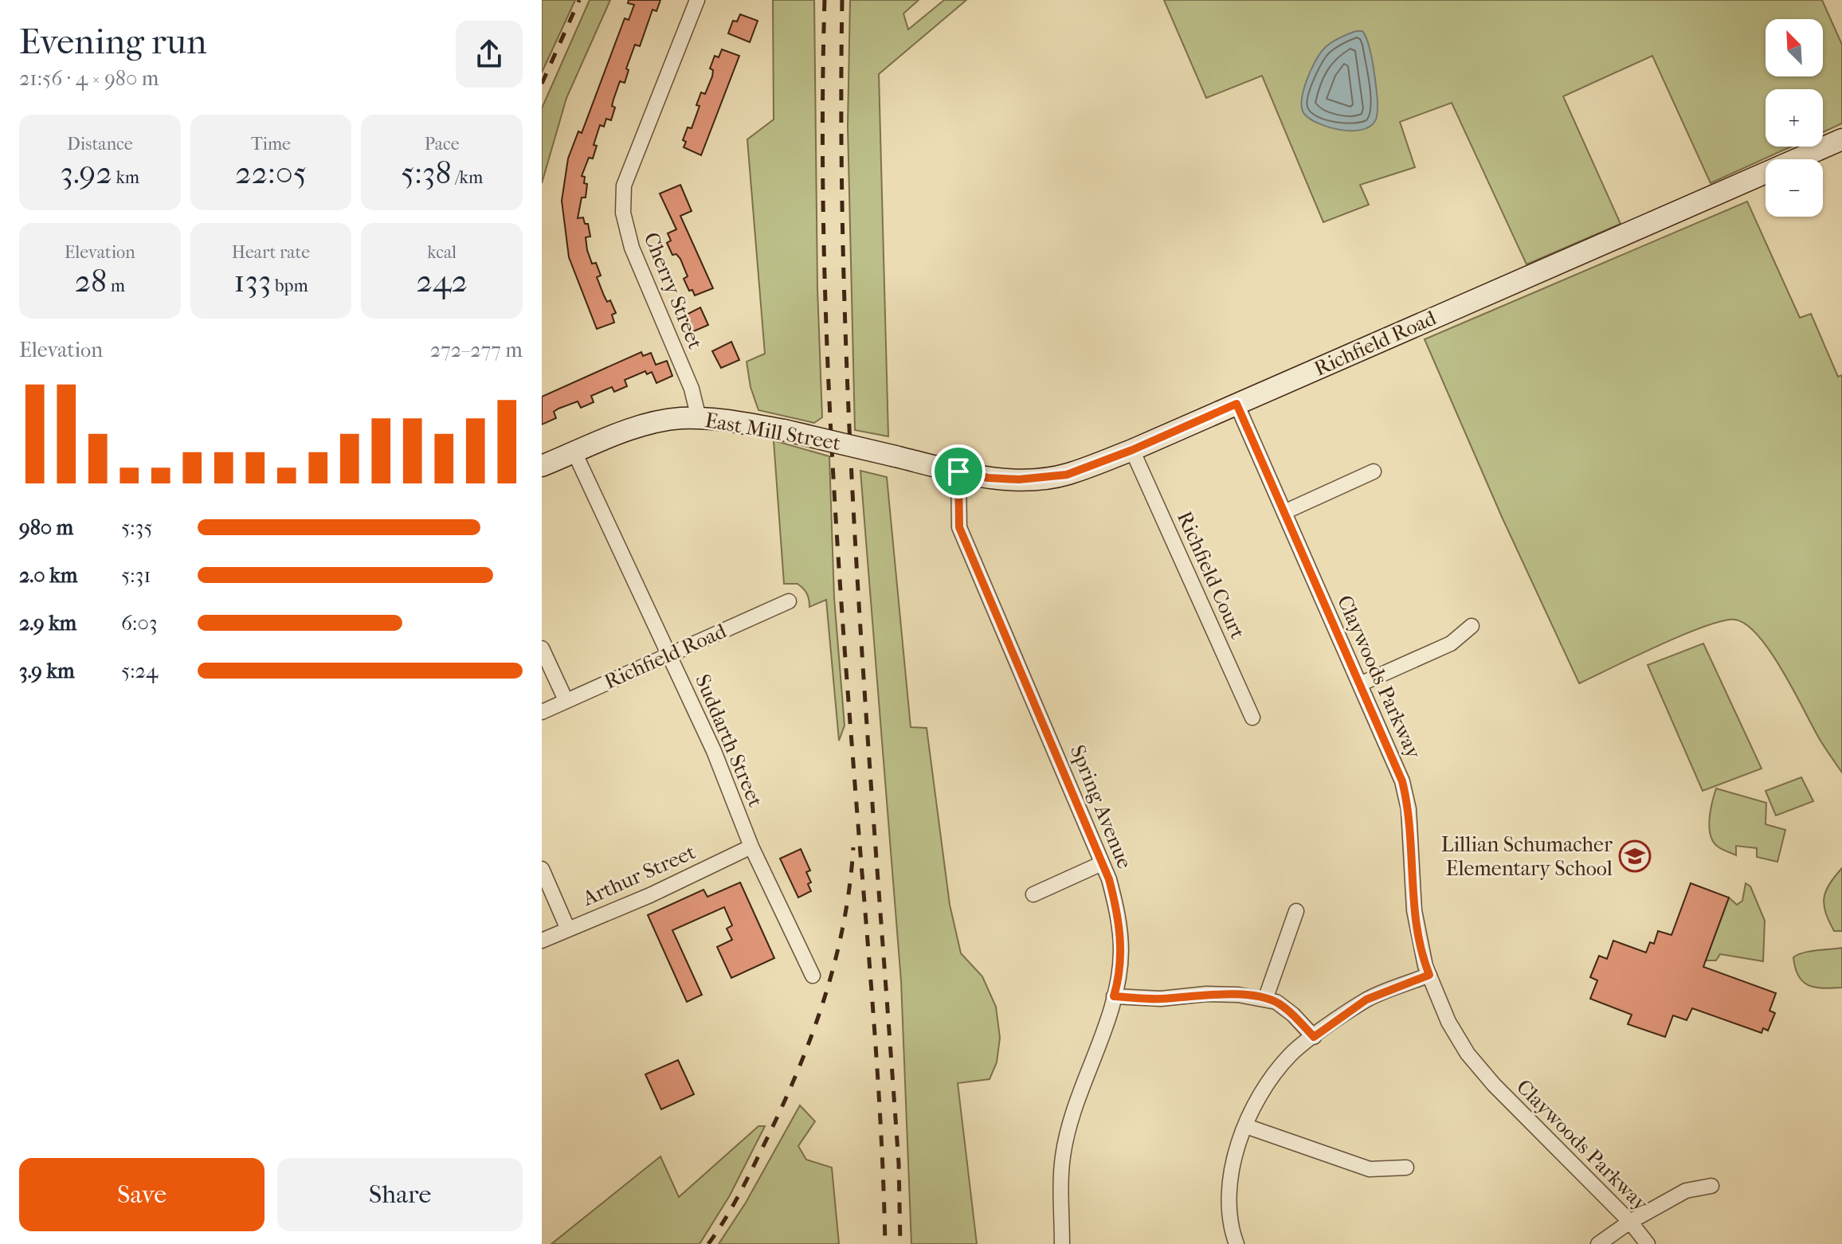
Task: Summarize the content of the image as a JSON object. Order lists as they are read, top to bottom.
{
  "streets": {
    "street": [
      "Cherry Street",
      "Richfield Road",
      "East Mill Street",
      "Richfield Court",
      "Claywoods Parkway",
      "Suddarth Street",
      "Spring Avenue",
      "Arthur Street"
    ]
  },
  "crossings": [
    ["Cherry Street", "East Mill Street"],
    ["Richfield Road", "East Mill Street"],
    ["Richfield Road", "Richfield Court"],
    ["Richfield Road", "Claywoods Parkway"],
    ["Richfield Road", "Suddarth Street"],
    ["Richfield Road", "Spring Avenue"],
    ["East Mill Street", "Suddarth Street"],
    ["Suddarth Street", "Arthur Street"]
  ],
  "places": {
    "school or university": ["Lillian Schumacher Elementary School"]
  },
  "north": "top left",
  "page": {
    "heading": ["Evening run", "21:56 · 4 × 980 m"],
    "map_buttons": ["+", "−"],
    "stats": [
      ["Distance", "3.92 km"],
      ["Time", "22:05"],
      ["Pace", "5:38 /km"],
      ["Elevation", "28 m"],
      ["Heart rate", "133 bpm"],
      ["kcal", "242"]
    ],
    "chart": ["Elevation", "272–277 m"],
    "list": [
      {
        "name": "980 m",
        "note": "5:35"
      },
      {
        "name": "2.0 km",
        "note": "5:31"
      },
      {
        "name": "2.9 km",
        "note": "6:03"
      },
      {
        "name": "3.9 km",
        "note": "5:24"
      }
    ],
    "buttons": ["Save", "Share"]
  }
}
